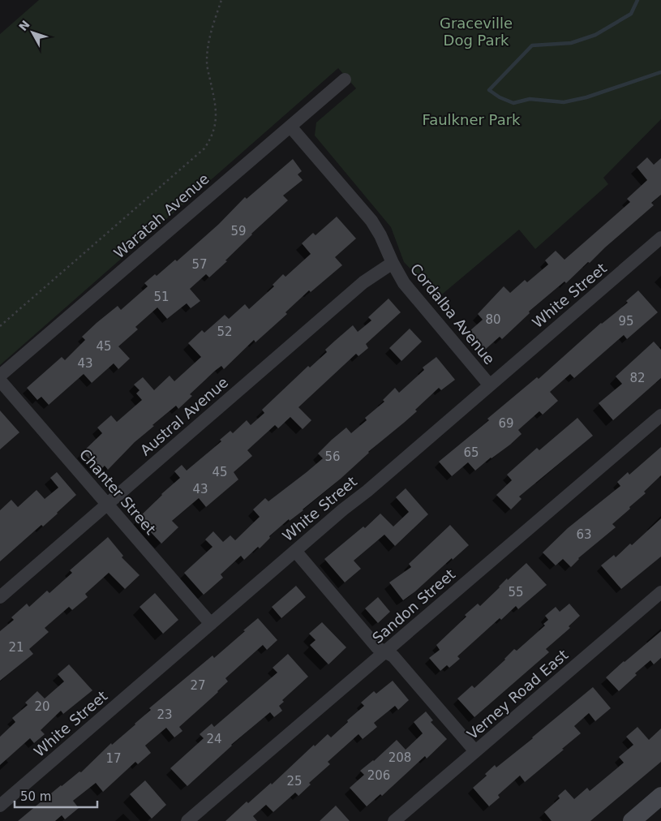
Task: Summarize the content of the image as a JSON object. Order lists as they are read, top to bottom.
{
  "streets": {
    "street": [
      "Waratah Avenue",
      "White Street",
      "Cordalba Avenue",
      "Austral Avenue",
      "Chanter Street",
      "Sandon Street",
      "Verney Road East"
    ]
  },
  "crossings": [
    ["Waratah Avenue", "Cordalba Avenue"],
    ["White Street", "Cordalba Avenue"],
    ["White Street", "Chanter Street"],
    ["Cordalba Avenue", "Austral Avenue"],
    ["Austral Avenue", "Chanter Street"]
  ],
  "parks": ["Graceville Dog Park", "Faulkner Park"],
  "house_numbers": [
    "59",
    "57",
    "51",
    "80",
    "95",
    "52",
    "45",
    "43",
    "82",
    "69",
    "65",
    "56",
    "45",
    "43",
    "63",
    "55",
    "21",
    "27",
    "20",
    "23",
    "24",
    "208",
    "17",
    "206",
    "25"
  ],
  "scale_bar": "50 m",
  "north": "top left"
}
